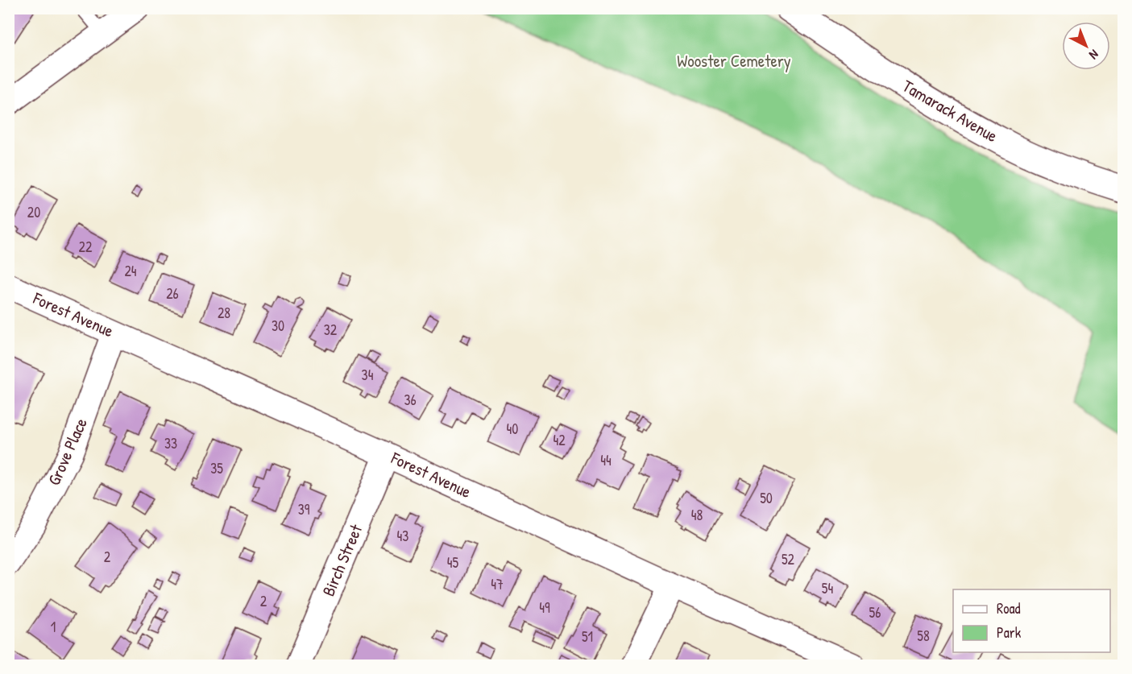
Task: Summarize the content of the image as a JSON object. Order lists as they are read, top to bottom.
{
  "streets": {
    "street": [
      "Tamarack Avenue",
      "Forest Avenue",
      "Grove Place",
      "Birch Street"
    ]
  },
  "crossings": [
    ["Forest Avenue", "Grove Place"],
    ["Forest Avenue", "Birch Street"]
  ],
  "parks": ["Wooster Cemetery"],
  "house_numbers": [
    "20",
    "22",
    "24",
    "26",
    "28",
    "30",
    "32",
    "34",
    "36",
    "40",
    "42",
    "33",
    "44",
    "35",
    "50",
    "39",
    "48",
    "43",
    "2",
    "52",
    "45",
    "47",
    "54",
    "2",
    "49",
    "56",
    "1",
    "58",
    "51"
  ],
  "legend": ["Road", "Park"],
  "north": "bottom right"
}
